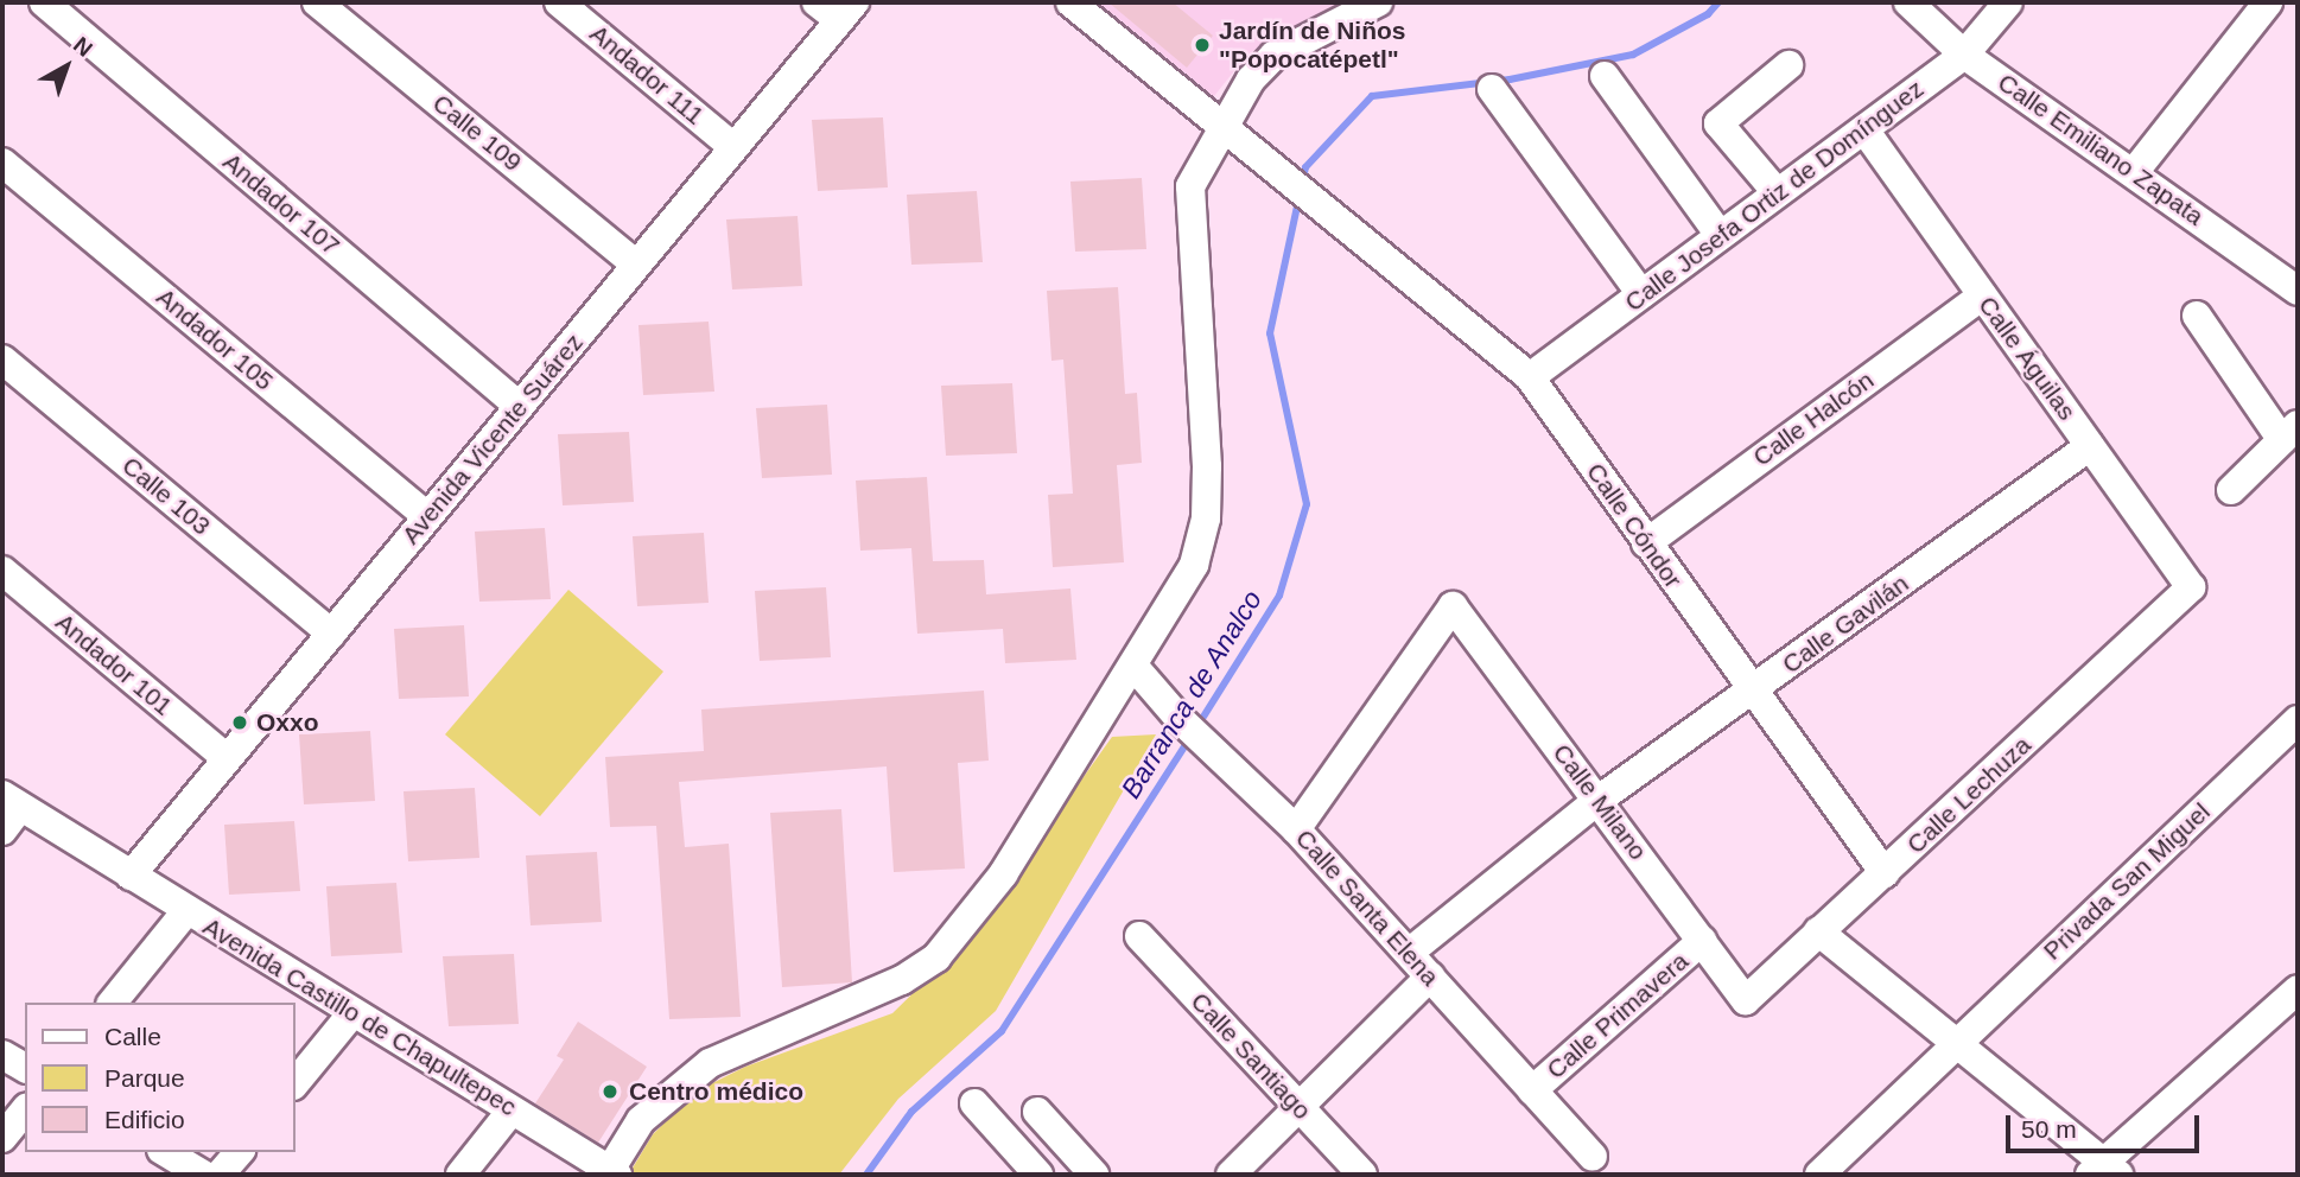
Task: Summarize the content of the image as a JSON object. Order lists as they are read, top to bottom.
{
  "streets": {
    "street": [
      "Andador 111",
      "Calle 109",
      "Calle Emiliano Zapata",
      "Calle Josefa Ortiz de Domínguez",
      "Andador 107",
      "Andador 105",
      "Calle Águilas",
      "Calle Halcón",
      "Avenida Vicente Suárez",
      "Calle 103",
      "Calle Cóndor",
      "Calle Gavilán",
      "Andador 101",
      "Calle Lechuza",
      "Calle Milano",
      "Privada San Miguel",
      "Calle Santa Elena",
      "Calle Primavera",
      "Avenida Castillo de Chapultepec",
      "Calle Santiago"
    ]
  },
  "crossings": [
    ["Andador 111", "Avenida Vicente Suárez"],
    ["Calle 109", "Avenida Vicente Suárez"],
    ["Calle Emiliano Zapata", "Calle Josefa Ortiz de Domínguez"],
    ["Calle Josefa Ortiz de Domínguez", "Calle Águilas"],
    ["Calle Josefa Ortiz de Domínguez", "Calle Cóndor"],
    ["Andador 107", "Avenida Vicente Suárez"],
    ["Andador 105", "Avenida Vicente Suárez"],
    ["Calle Águilas", "Calle Halcón"],
    ["Calle Águilas", "Calle Gavilán"],
    ["Calle Águilas", "Calle Lechuza"],
    ["Calle Halcón", "Calle Cóndor"],
    ["Avenida Vicente Suárez", "Calle 103"],
    ["Avenida Vicente Suárez", "Andador 101"],
    ["Avenida Vicente Suárez", "Avenida Castillo de Chapultepec"],
    ["Calle Cóndor", "Calle Gavilán"],
    ["Calle Cóndor", "Calle Lechuza"],
    ["Calle Gavilán", "Calle Milano"],
    ["Calle Gavilán", "Calle Santa Elena"],
    ["Calle Lechuza", "Calle Milano"],
    ["Calle Milano", "Calle Santa Elena"],
    ["Calle Milano", "Calle Primavera"],
    ["Calle Santa Elena", "Calle Primavera"]
  ],
  "water": ["Barranca de Analco"],
  "places": ["Jardín de Niños \"Popocatépetl\"", "Oxxo", "Centro médico"],
  "legend": ["Calle", "Parque", "Edificio"],
  "scale_bar": "50 m",
  "north": "top right"
}
